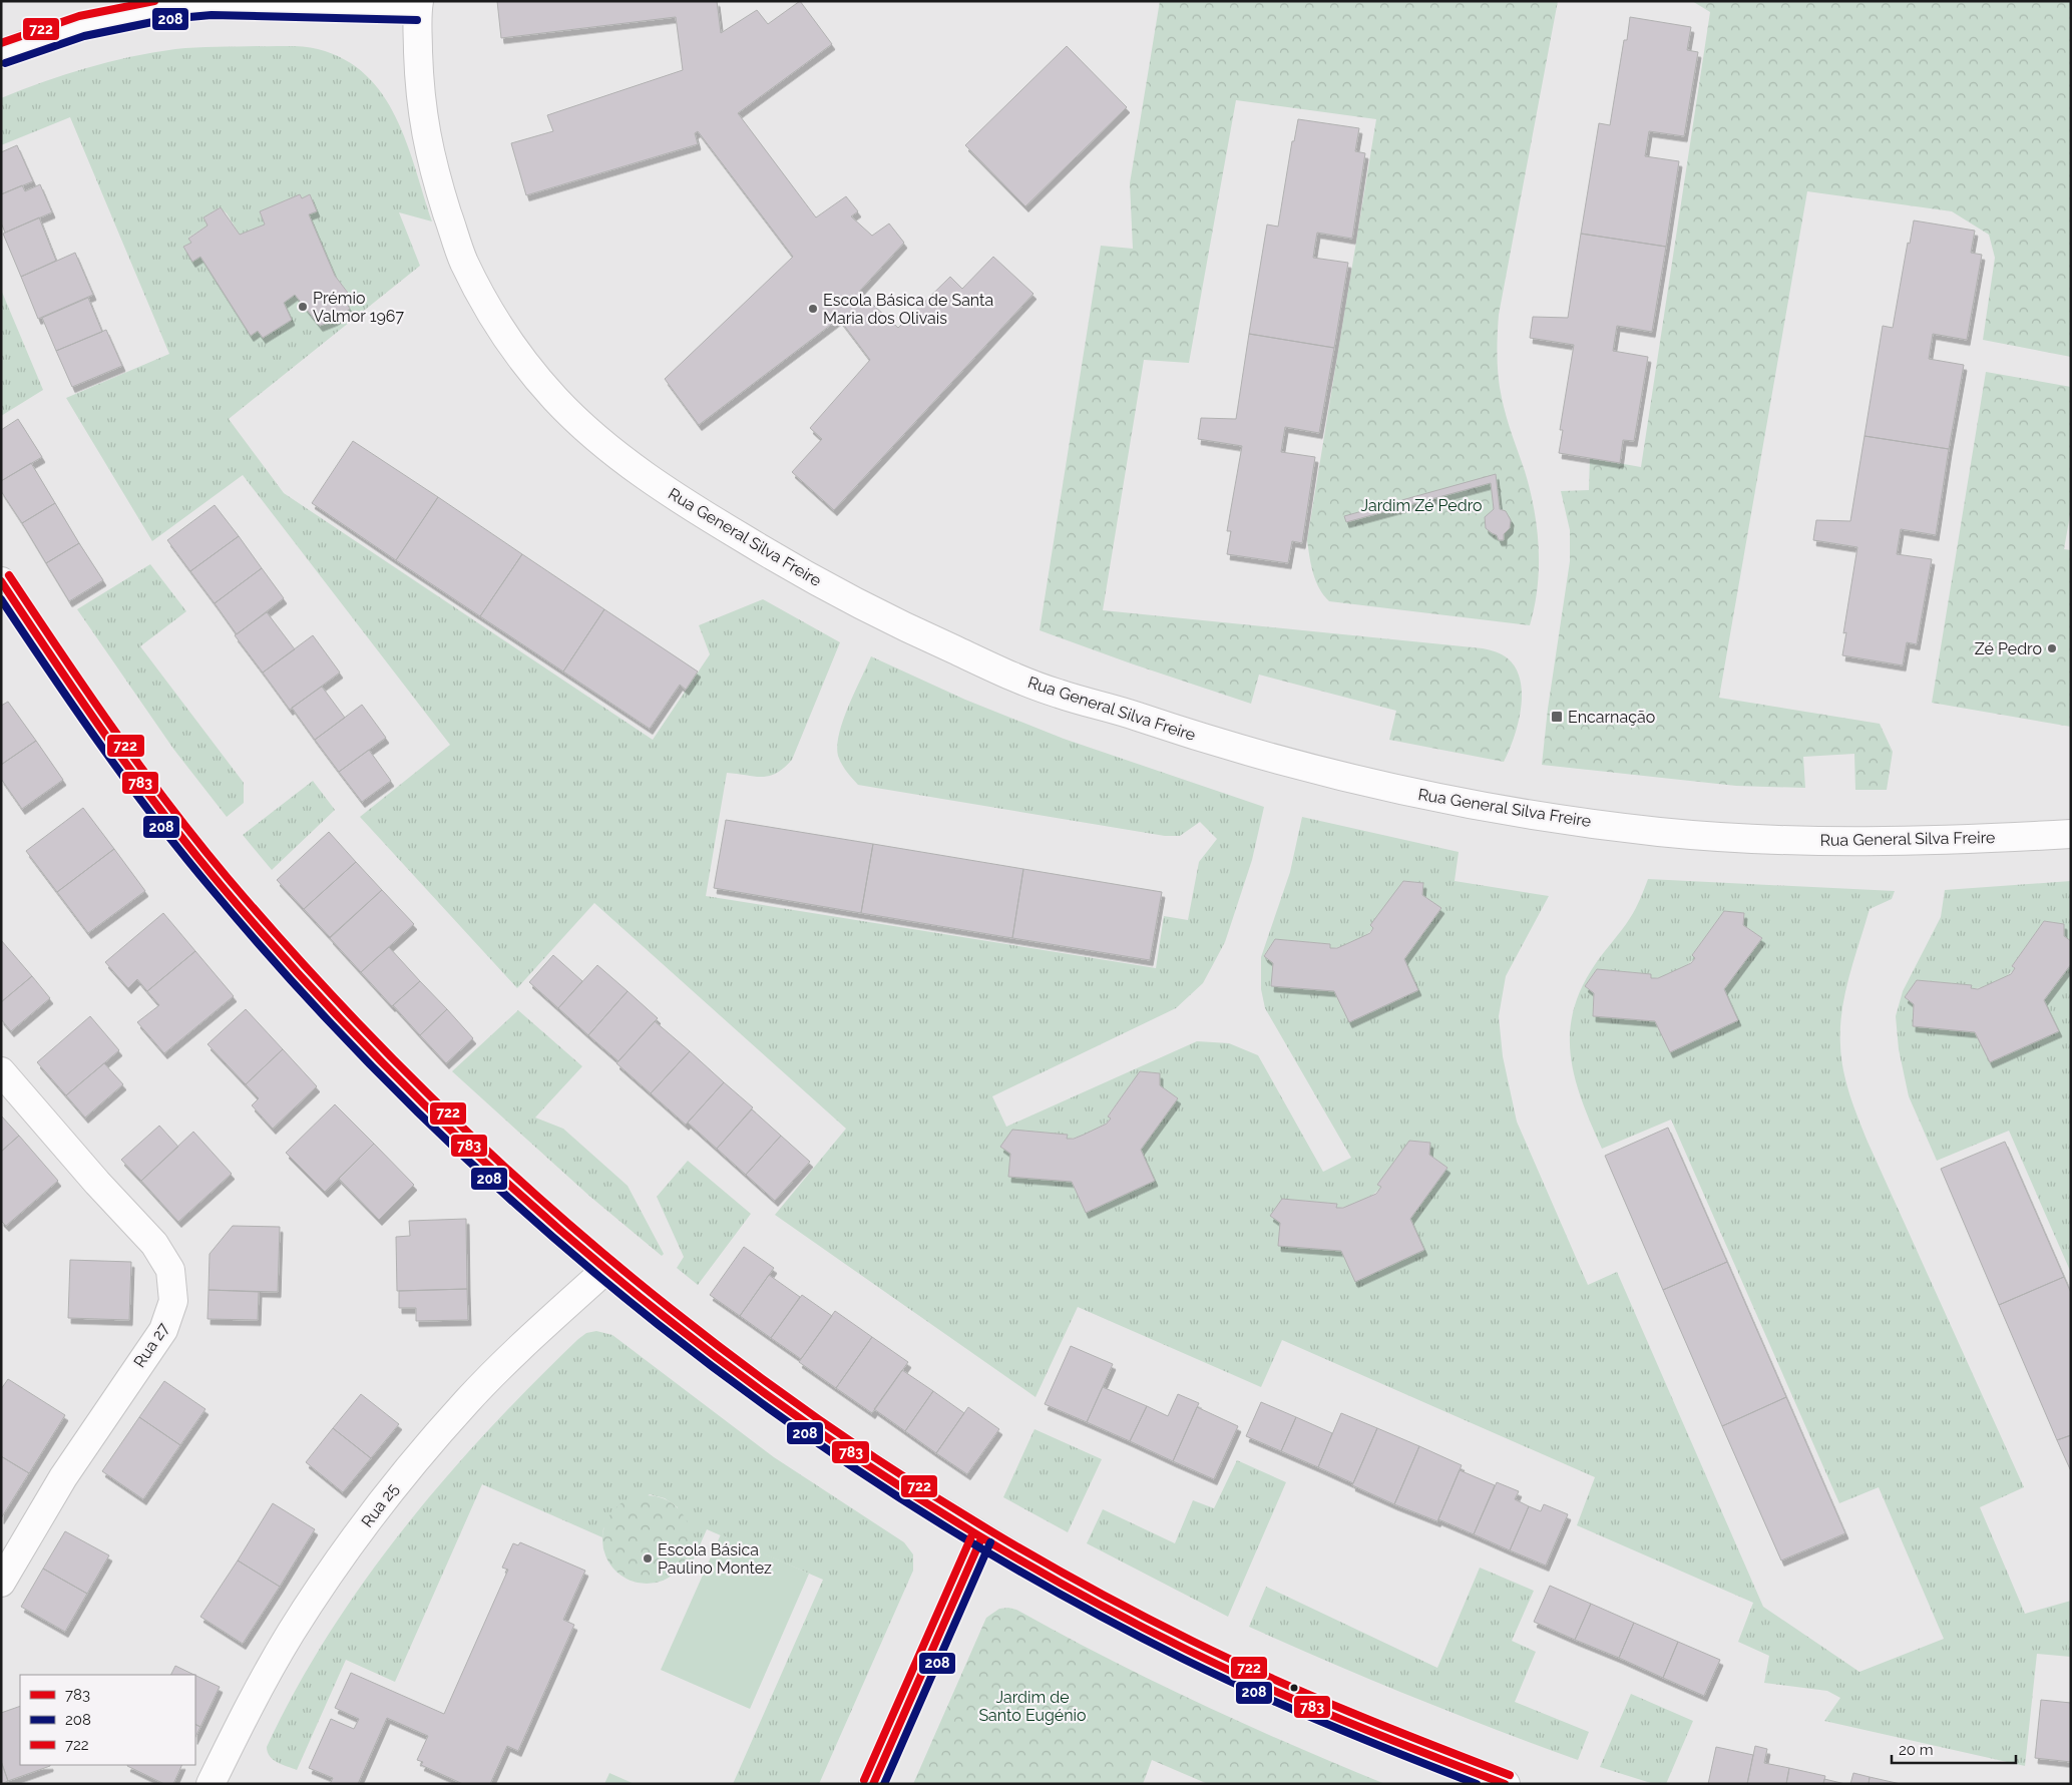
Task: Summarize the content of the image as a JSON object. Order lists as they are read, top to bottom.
{
  "streets": {
    "street": ["Rua General Silva Freire", "Rua 27", "Rua 25"]
  },
  "parks": ["Jardim Zé Pedro", "Jardim de Santo Eugénio"],
  "places": {
    "other": [
      "Prémio Valmor 1967",
      "Escola Básica de Santa Maria dos Olivais",
      "Zé Pedro",
      "Escola Básica Paulino Montez"
    ],
    "transit": ["Encarnação"]
  },
  "lines": ["transit line 722", "transit line 208", "transit line 783"],
  "legend": ["783", "208", "722"],
  "scale_bar": "20 m"
}
